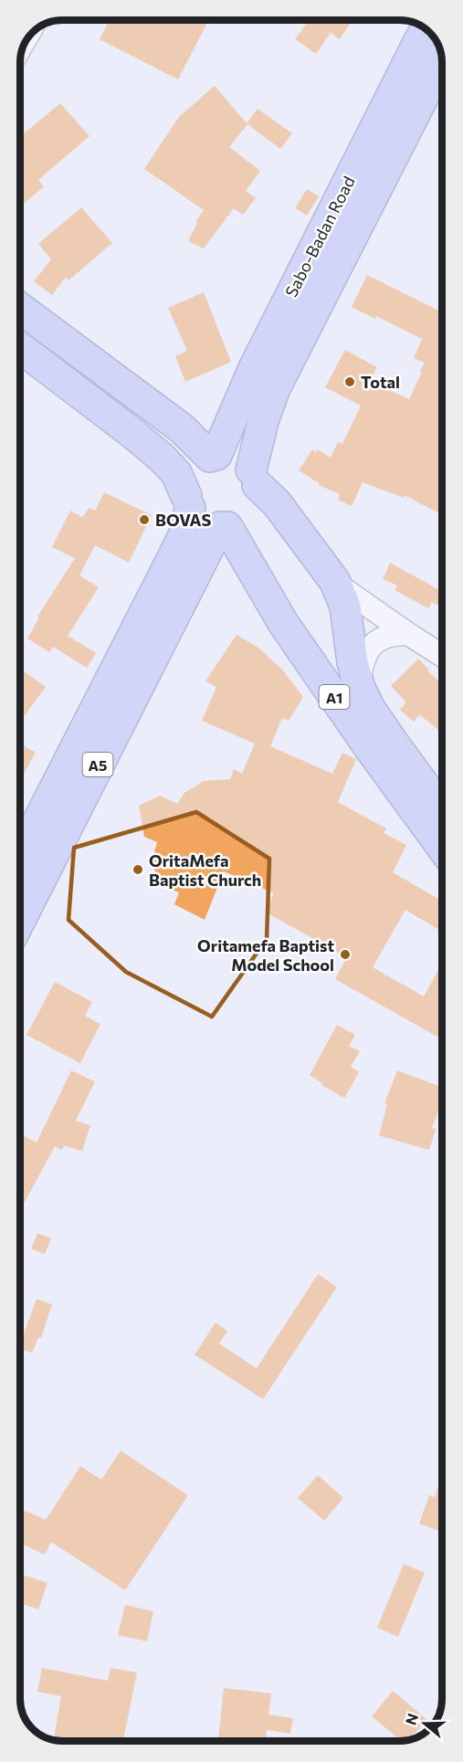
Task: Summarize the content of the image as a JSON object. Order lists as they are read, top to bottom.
{
  "streets": {
    "highway": ["Sabo-Badan Road", "A1", "A5"]
  },
  "crossings": [
    ["Sabo-Badan Road", "A1"],
    ["Sabo-Badan Road", "A5"],
    ["A1", "A5"]
  ],
  "places": [
    "Total",
    "BOVAS",
    "OritaMefa Baptist Church",
    "Oritamefa Baptist Model School"
  ],
  "north": "left"
}
